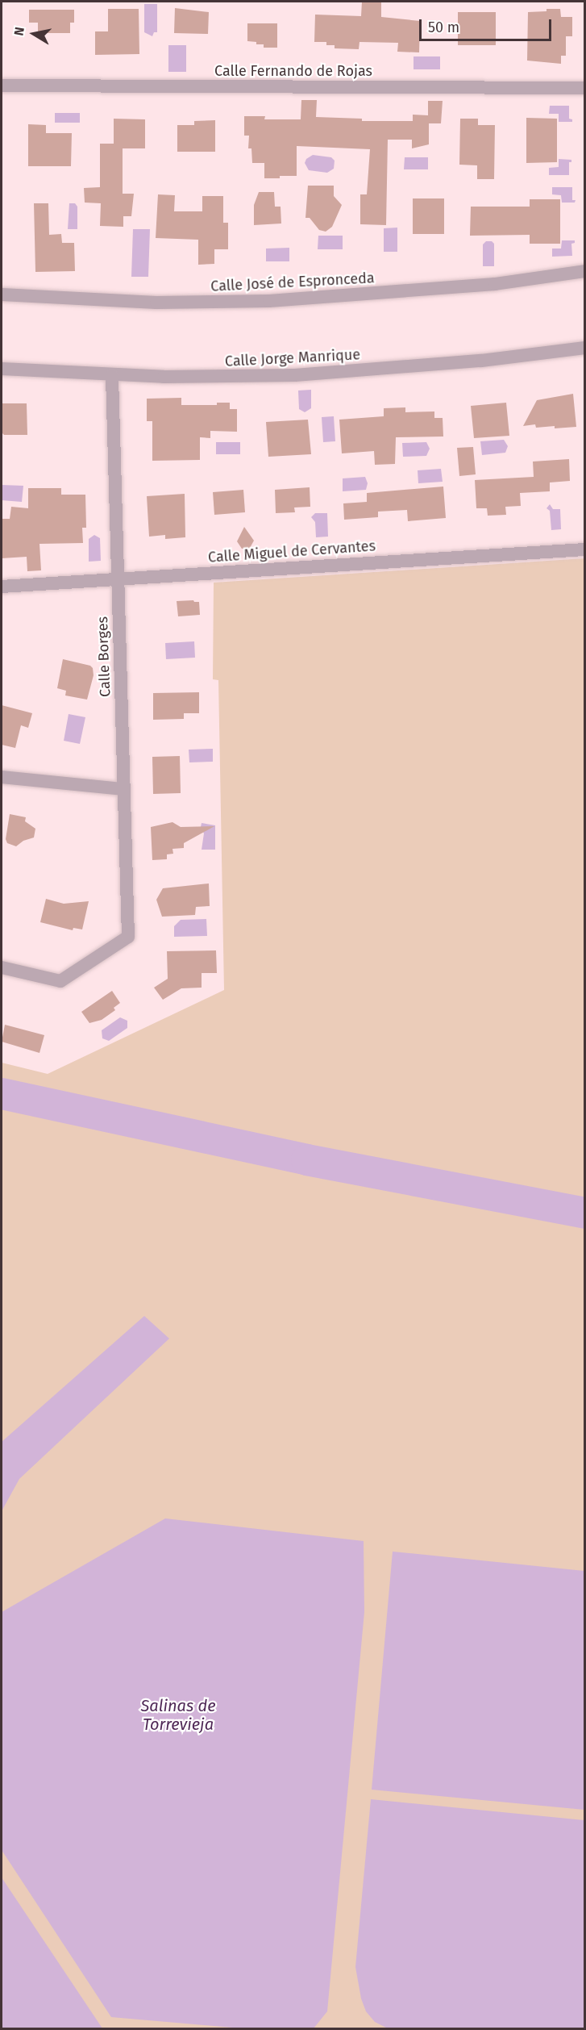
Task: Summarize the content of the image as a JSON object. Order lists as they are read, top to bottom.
{
  "streets": {
    "street": [
      "Calle Fernando de Rojas",
      "Calle José de Espronceda",
      "Calle Jorge Manrique",
      "Calle Miguel de Cervantes",
      "Calle Borges"
    ]
  },
  "crossings": [
    ["Calle Jorge Manrique", "Calle Borges"],
    ["Calle Miguel de Cervantes", "Calle Borges"]
  ],
  "water": ["Salinas de Torrevieja"],
  "scale_bar": "50 m",
  "north": "left"
}
